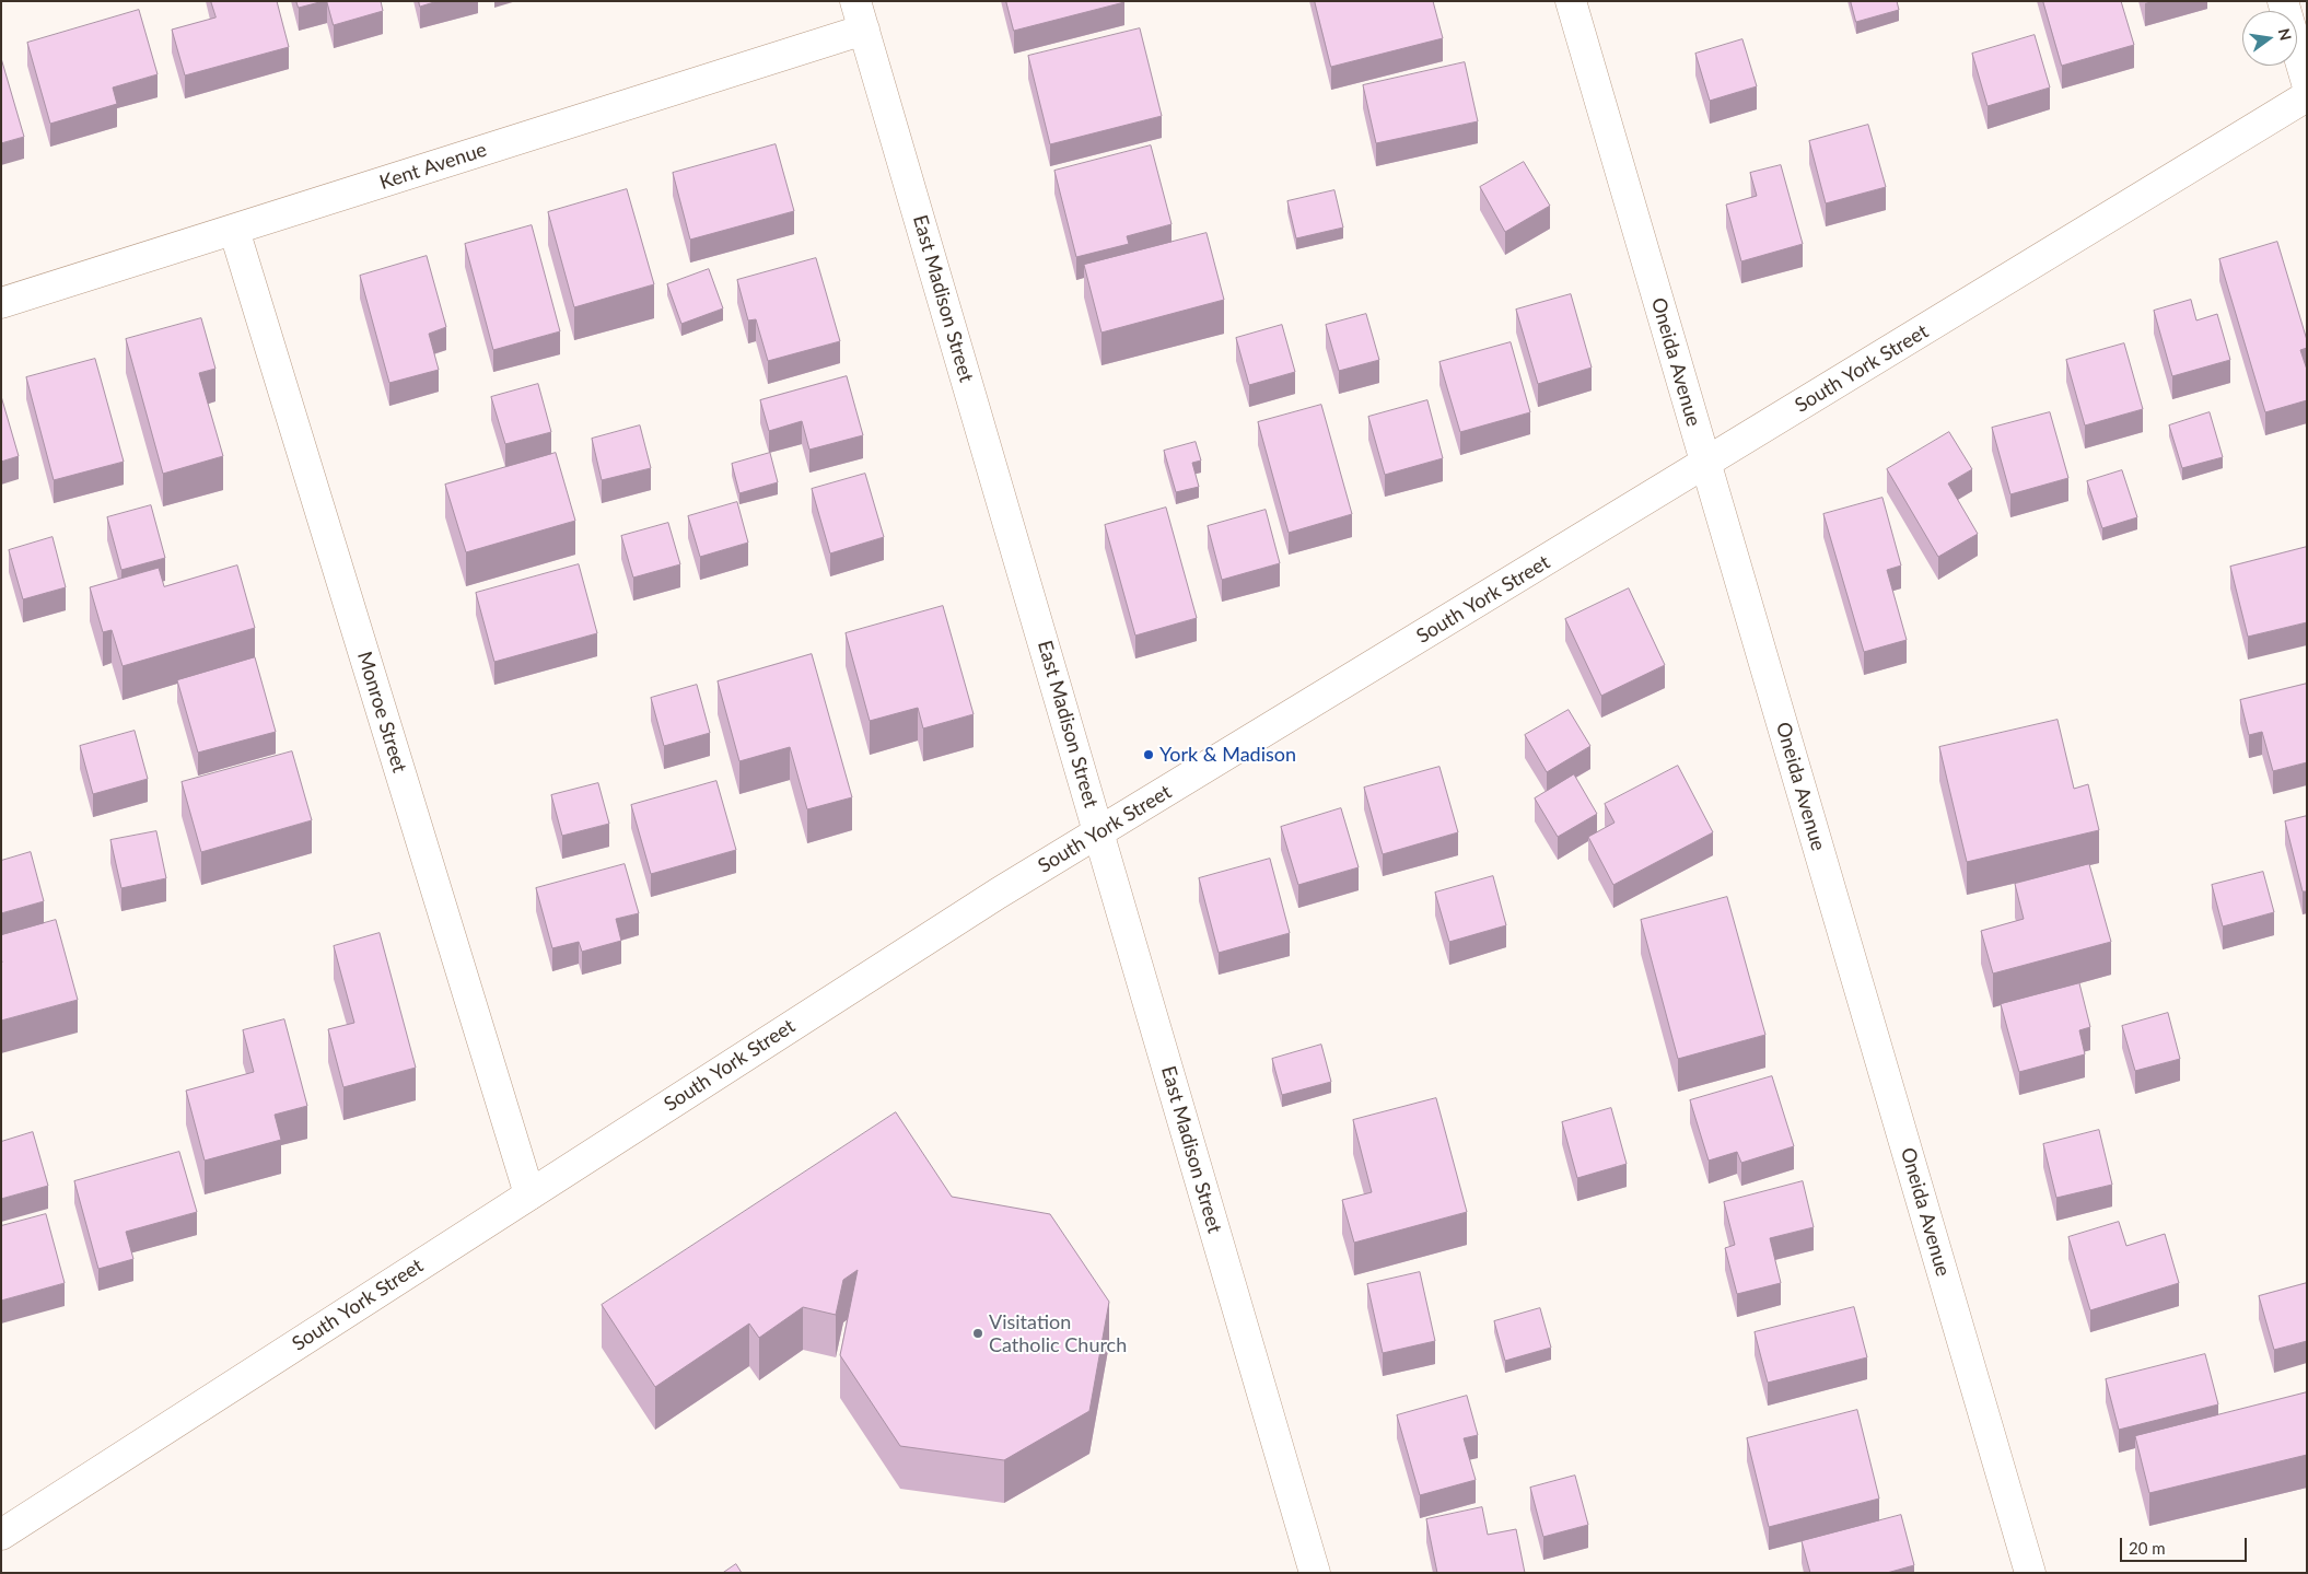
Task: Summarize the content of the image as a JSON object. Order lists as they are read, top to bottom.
{
  "streets": {
    "street": [
      "Kent Avenue",
      "East Madison Street",
      "Oneida Avenue",
      "South York Street",
      "Monroe Street"
    ]
  },
  "crossings": [
    ["Kent Avenue", "East Madison Street"],
    ["Kent Avenue", "Monroe Street"],
    ["East Madison Street", "South York Street"],
    ["Oneida Avenue", "South York Street"],
    ["South York Street", "Monroe Street"]
  ],
  "places": ["York & Madison", "Visitation Catholic Church"],
  "scale_bar": "20 m",
  "north": "right"
}
